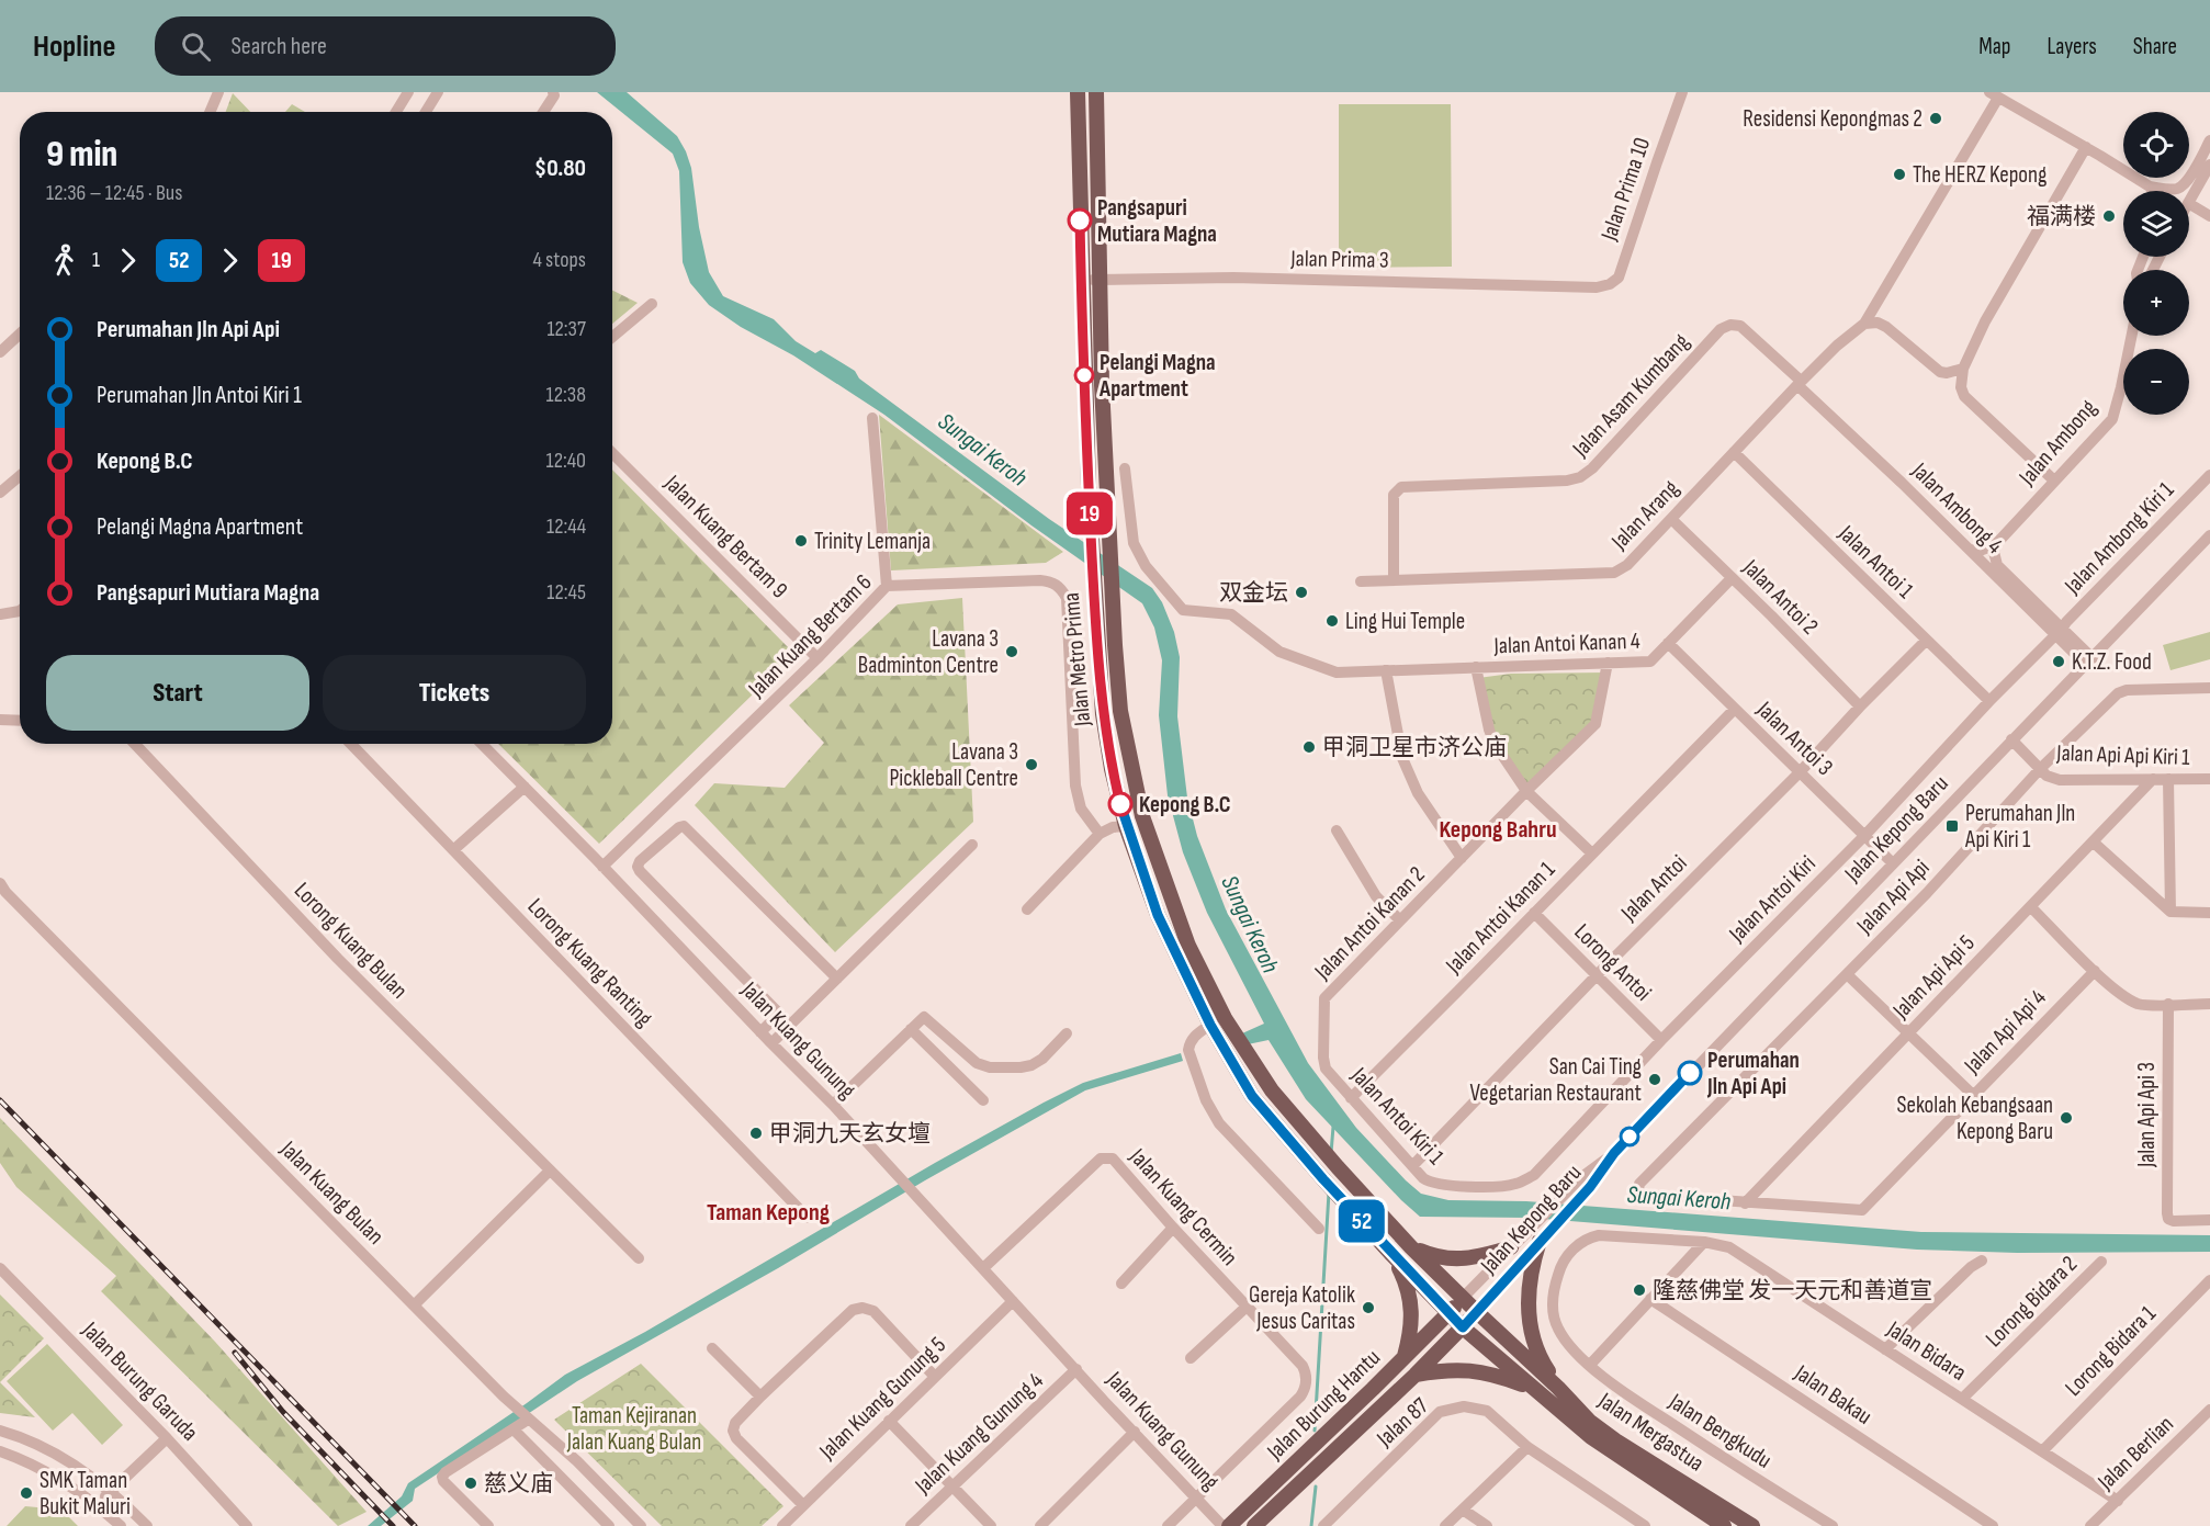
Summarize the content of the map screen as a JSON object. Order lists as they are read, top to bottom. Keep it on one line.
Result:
{"streets":{"main road":["Jalan Metro Prima","Jalan Burung Hantu","Jalan Mergastua"],"street":["Jalan Prima 10","Jalan Prima 3","Jalan Asam Kumbang","Jalan Ambong","Jalan Ambong 4","Jalan Arang","Jalan Kuang Bertam 9","Jalan Ambong Kiri 1","Jalan Antoi 1","Jalan Antoi 2","Jalan Kuang Bertam 6","Jalan Antoi Kanan 4","Jalan Antoi 3","Jalan Api Api Kiri 1","Jalan Kepong Baru","Jalan Antoi","Jalan Api Api","Jalan Antoi Kiri","Jalan Antoi Kanan 1","Jalan Antoi Kanan 2","Lorong Kuang Bulan","Lorong Kuang Ranting","Lorong Antoi","Jalan Api Api 5","Jalan Api Api 4","Jalan Kuang Gunung","Jalan Api Api 3","Jalan Antoi Kiri 1","Jalan Kuang Bulan","Jalan Kuang Cermin","Lorong Bidara 2","Jalan Bidara","Lorong Bidara 1","Jalan Burung Garuda","Jalan Bakau","Jalan Kuang Gunung 5","Jalan 87","Jalan Bengkudu","Jalan Kuang Gunung 4","Jalan Berlian"]},"crossings":[["Jalan Prima 10","Jalan Prima 3"],["Jalan Prima 3","Jalan Metro Prima"],["Jalan Asam Kumbang","Jalan Ambong 4"],["Jalan Asam Kumbang","Jalan Arang"],["Jalan Ambong","Jalan Ambong 4"],["Jalan Ambong 4","Jalan Arang"],["Jalan Ambong 4","Jalan Ambong Kiri 1"],["Jalan Ambong 4","Jalan Kepong Baru"],["Jalan Ambong 4","Jalan Antoi Kiri"],["Jalan Arang","Jalan Antoi 1"],["Jalan Arang","Jalan Antoi 2"],["Jalan Kuang Bertam 9","Jalan Kuang Bertam 6"],["Jalan Ambong Kiri 1","Jalan Antoi Kiri"],["Jalan Antoi 1","Jalan Antoi"],["Jalan Antoi 1","Jalan Antoi Kiri"],["Jalan Antoi 2","Jalan Antoi Kanan 4"],["Jalan Antoi 2","Jalan Antoi"],["Jalan Kuang Bertam 6","Jalan Kuang Gunung"],["Jalan Antoi Kanan 4","Jalan Antoi 3"],["Jalan Antoi Kanan 4","Jalan Antoi Kanan 2"],["Jalan Metro Prima","Jalan Kepong Baru"],["Jalan Metro Prima","Jalan Burung Hantu"],["Jalan Metro Prima","Jalan Mergastua"],["Jalan Antoi 3","Jalan Kepong Baru"],["Jalan Antoi 3","Jalan Antoi"],["Jalan Antoi 3","Jalan Antoi Kiri"],["Jalan Antoi 3","Jalan Antoi Kanan 1"],["Jalan Api Api Kiri 1","Jalan Kepong Baru"],["Jalan Api Api Kiri 1","Jalan Api Api"],["Jalan Api Api Kiri 1","Jalan Api Api 5"],["Jalan Kepong Baru","Jalan Burung Hantu"],["Jalan Kepong Baru","Jalan Mergastua"],["Jalan Antoi","Lorong Antoi"],["Jalan Antoi","Jalan Antoi Kiri 1"],["Jalan Api Api","Jalan Api Api 5"],["Jalan Api Api","Jalan Api Api 4"],["Jalan Antoi Kiri","Lorong Antoi"],["Jalan Antoi Kiri","Jalan Antoi Kiri 1"],["Jalan Antoi Kanan 1","Lorong Antoi"],["Jalan Antoi Kanan 1","Jalan Antoi Kiri 1"],["Jalan Antoi Kanan 2","Jalan Antoi Kiri 1"],["Jalan Api Api 5","Jalan Api Api 4"],["Jalan Kuang Gunung","Jalan Kuang Cermin"],["Jalan Kuang Gunung","Jalan Kuang Gunung 5"],["Jalan Kuang Gunung","Jalan Kuang Gunung 4"],["Lorong Bidara 2","Jalan Bidara"],["Jalan Bidara","Lorong Bidara 1"],["Jalan Bidara","Jalan Bengkudu"],["Jalan Bidara","Jalan Berlian"],["Jalan Burung Hantu","Jalan Mergastua"]],"districts":["Kepong Bahru","Taman Kepong"],"water":["Sungai Keroh"],"parks":["Taman Kejiranan Jalan Kuang Bulan"],"places":{"other":["Residensi Kepongmas 2","The HERZ Kepong","福满楼","Pangsapuri Mutiara Magna","Pelangi Magna Apartment","Trinity Lemanja","双金坛","Ling Hui Temple","Lavana 3 Badminton Centre","K.T.Z. Food","甲洞卫星市济公庙","Lavana 3 Pickleball Centre","Kepong B.C","Perumahan Jln Api Api","San Cai Ting Vegetarian Restaurant","Sekolah Kebangsaan Kepong Baru","甲洞九天玄女壇","隆慈佛堂 发一天元和善道宣","Gereja Katolik Jesus Caritas","慈义庙","SMK Taman Bukit Maluri"],"transit":["Perumahan Jln Api Kiri 1"]},"lines":["bus line 19","bus line 52"],"page":{"header":"Hopline","search":"Search here","nav":["Map","Layers","Share"],"on_map":["52","19"],"map_buttons":["+","−"],"heading":["9 min","12:36 – 12:45 · Bus","$0.80"],"legs":["1","52","19","4 stops"],"list":[{"name":"Perumahan Jln Api Api","value":"12:37"},{"name":"Perumahan Jln Antoi Kiri 1","value":"12:38"},{"name":"Kepong B.C","value":"12:40"},{"name":"Pelangi Magna Apartment","value":"12:44"},{"name":"Pangsapuri Mutiara Magna","value":"12:45"}],"buttons":["Start","Tickets"]}}
